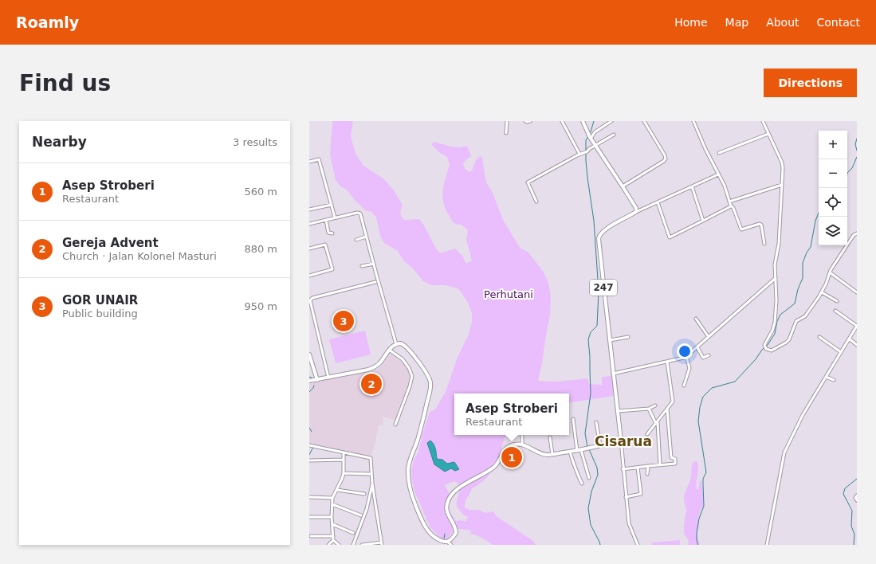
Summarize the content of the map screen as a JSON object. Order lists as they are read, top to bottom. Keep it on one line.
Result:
{"streets":{"main road":["247"]},"districts":["Cisarua"],"parks":["Perhutani"],"page":{"header":"Roamly","nav":["Home","Map","About","Contact"],"buttons":"Directions","title":"Find us","heading":["Nearby","3 results"],"map_buttons":["+","−"],"list":[{"mark":"1","name":"Asep Stroberi","note":"Restaurant","value":"560 m"},{"mark":"2","name":"Gereja Advent","note":"Church · Jalan Kolonel Masturi","value":"880 m"},{"mark":"3","name":"GOR UNAIR","note":"Public building","value":"950 m"}],"pins":["3","2","1"],"popup":["Asep Stroberi","Restaurant"]}}
